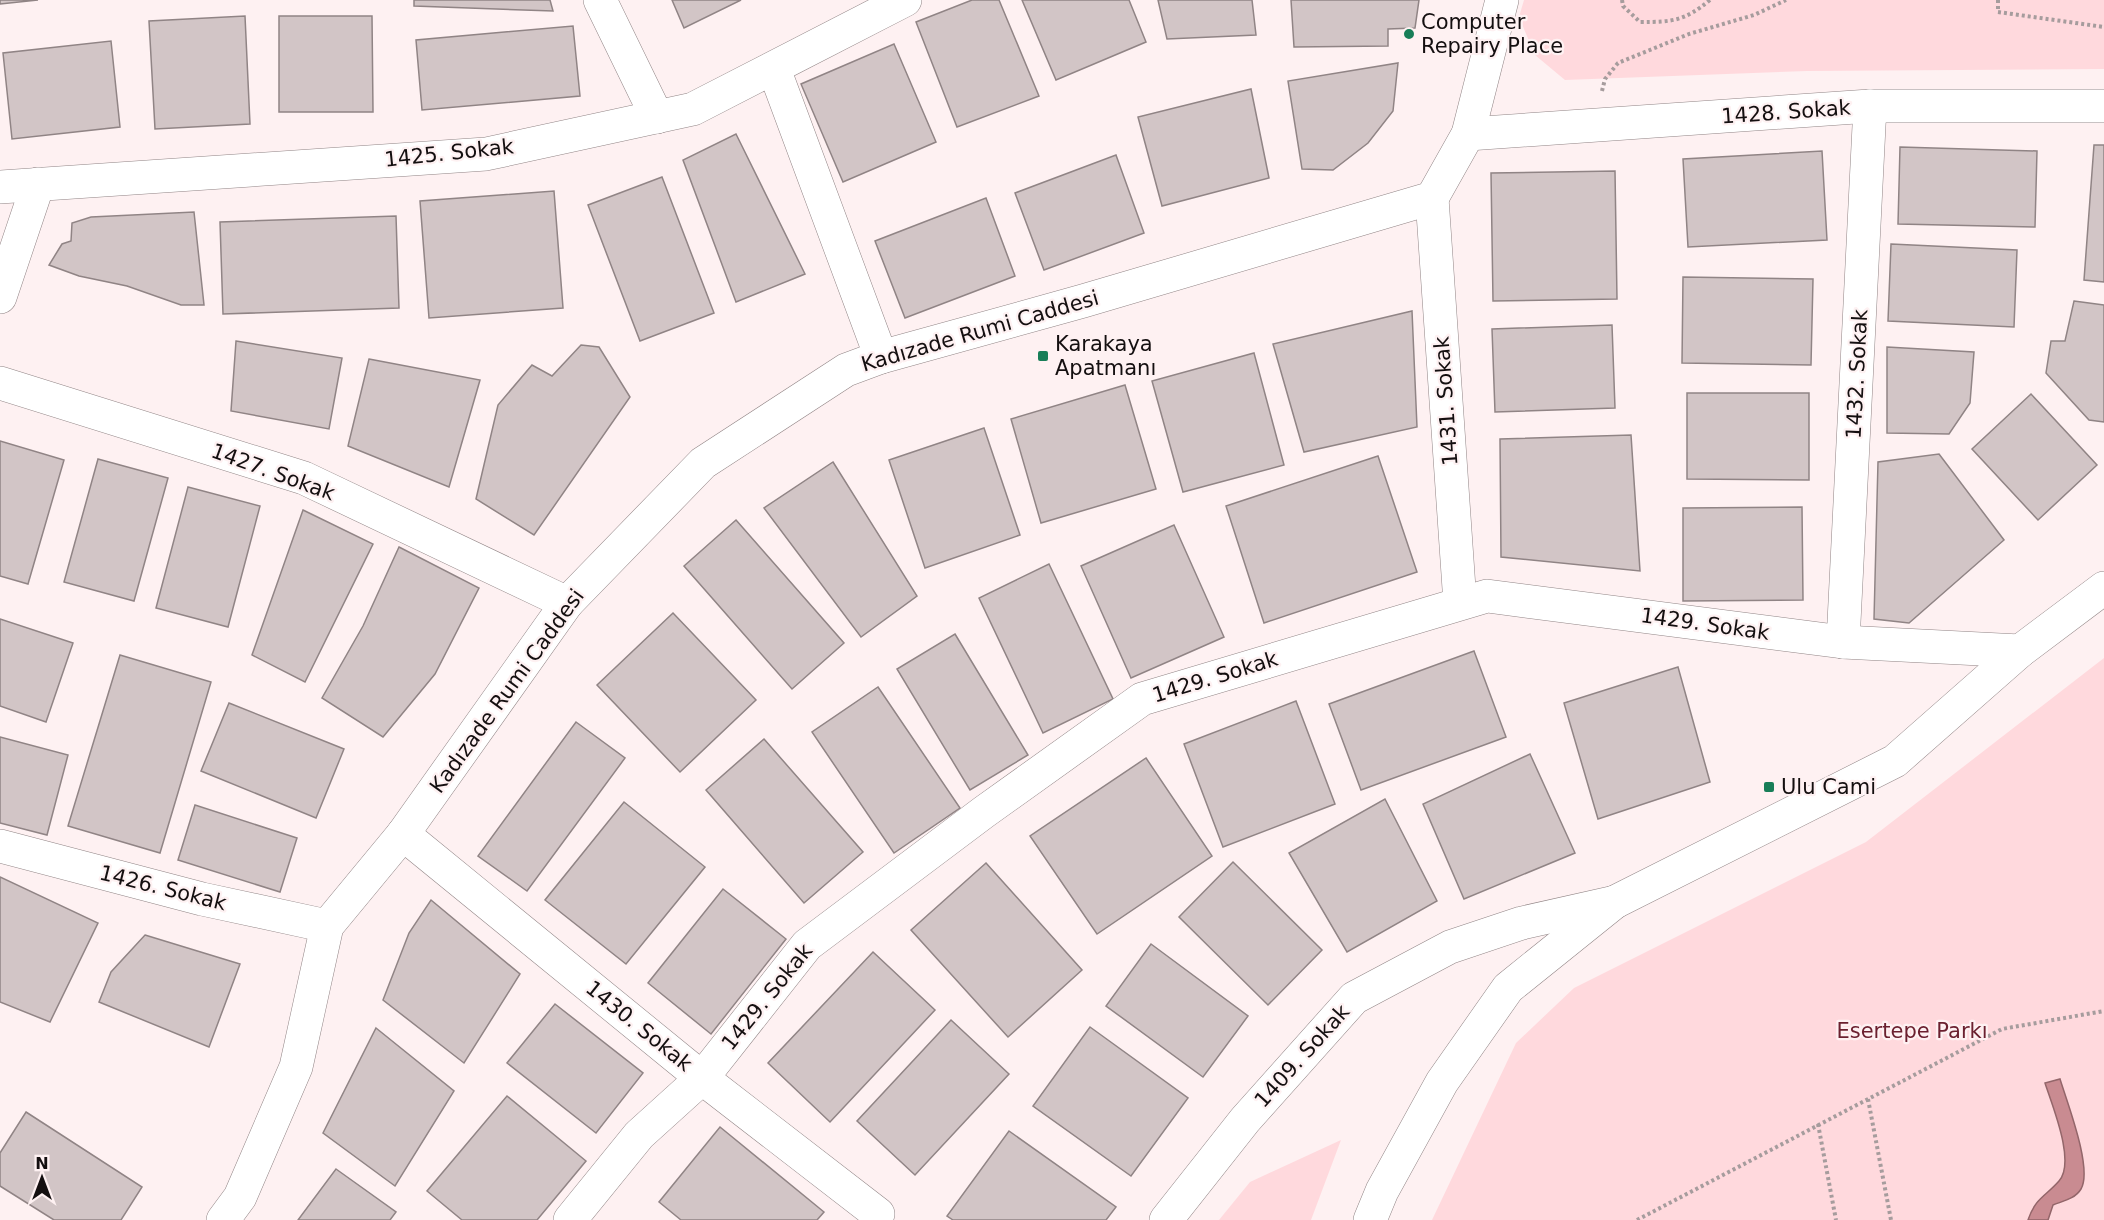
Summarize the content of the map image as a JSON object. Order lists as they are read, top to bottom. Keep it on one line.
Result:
{"streets":{"street":["1428. Sokak","1425. Sokak","Kadızade Rumi Caddesi","1432. Sokak","1431. Sokak","1427. Sokak","1429. Sokak","1426. Sokak","1430. Sokak","1409. Sokak"]},"crossings":[["1428. Sokak","1432. Sokak"],["Kadızade Rumi Caddesi","1431. Sokak"],["Kadızade Rumi Caddesi","1427. Sokak"],["Kadızade Rumi Caddesi","1426. Sokak"],["Kadızade Rumi Caddesi","1430. Sokak"],["1432. Sokak","1429. Sokak"],["1431. Sokak","1429. Sokak"],["1429. Sokak","1430. Sokak"]],"parks":["Esertepe Parkı"],"places":{"other":["Computer Repairy Place"],"transit":["Karakaya Apatmanı","Ulu Cami"]},"north":"top"}
